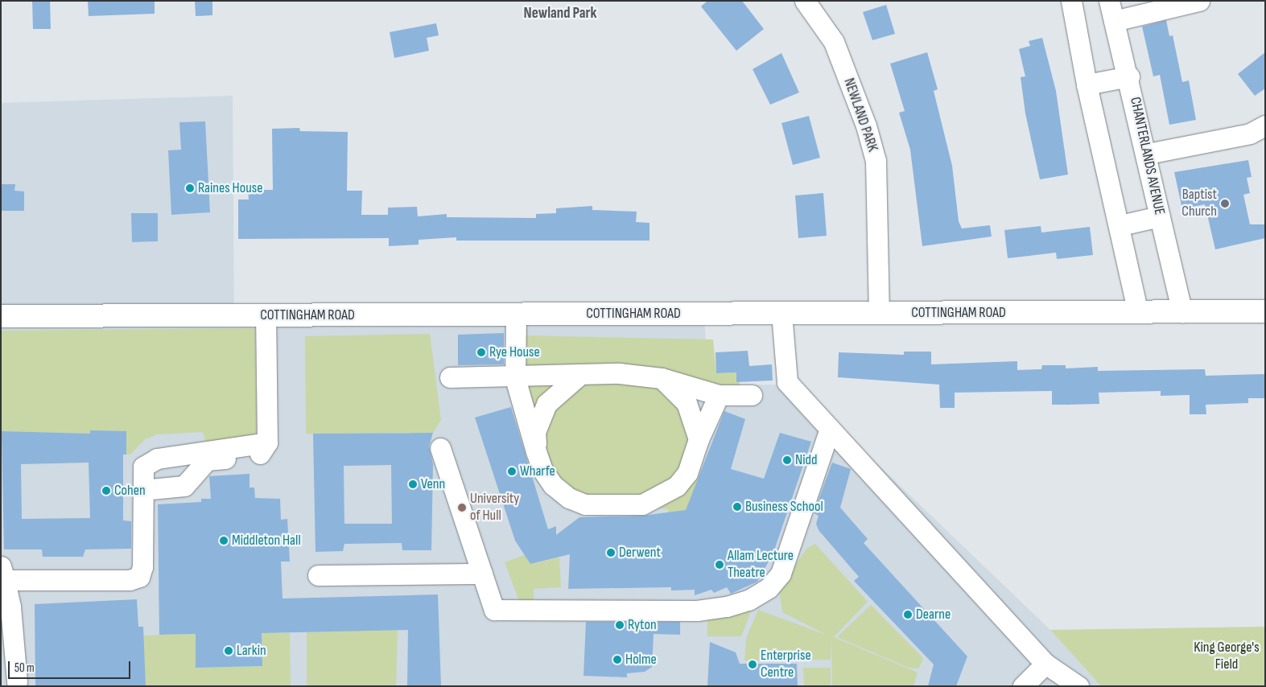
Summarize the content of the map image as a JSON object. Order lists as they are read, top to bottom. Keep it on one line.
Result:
{"streets":{"main road":["COTTINGHAM ROAD"],"street":["NEWLAND PARK","CHANTERLANDS AVENUE"]},"crossings":[["NEWLAND PARK","COTTINGHAM ROAD"],["CHANTERLANDS AVENUE","COTTINGHAM ROAD"]],"districts":["Newland Park"],"parks":["King George's Field"],"places":["Raines House","Baptist Church","Rye House","Nidd","Wharfe","Venn","Cohen","Business School","University of Hull","Middleton Hall","Derwent","Allam Lecture Theatre","Dearne","Ryton","Larkin","Holme","Enterprise Centre"],"scale_bar":"50 m"}
